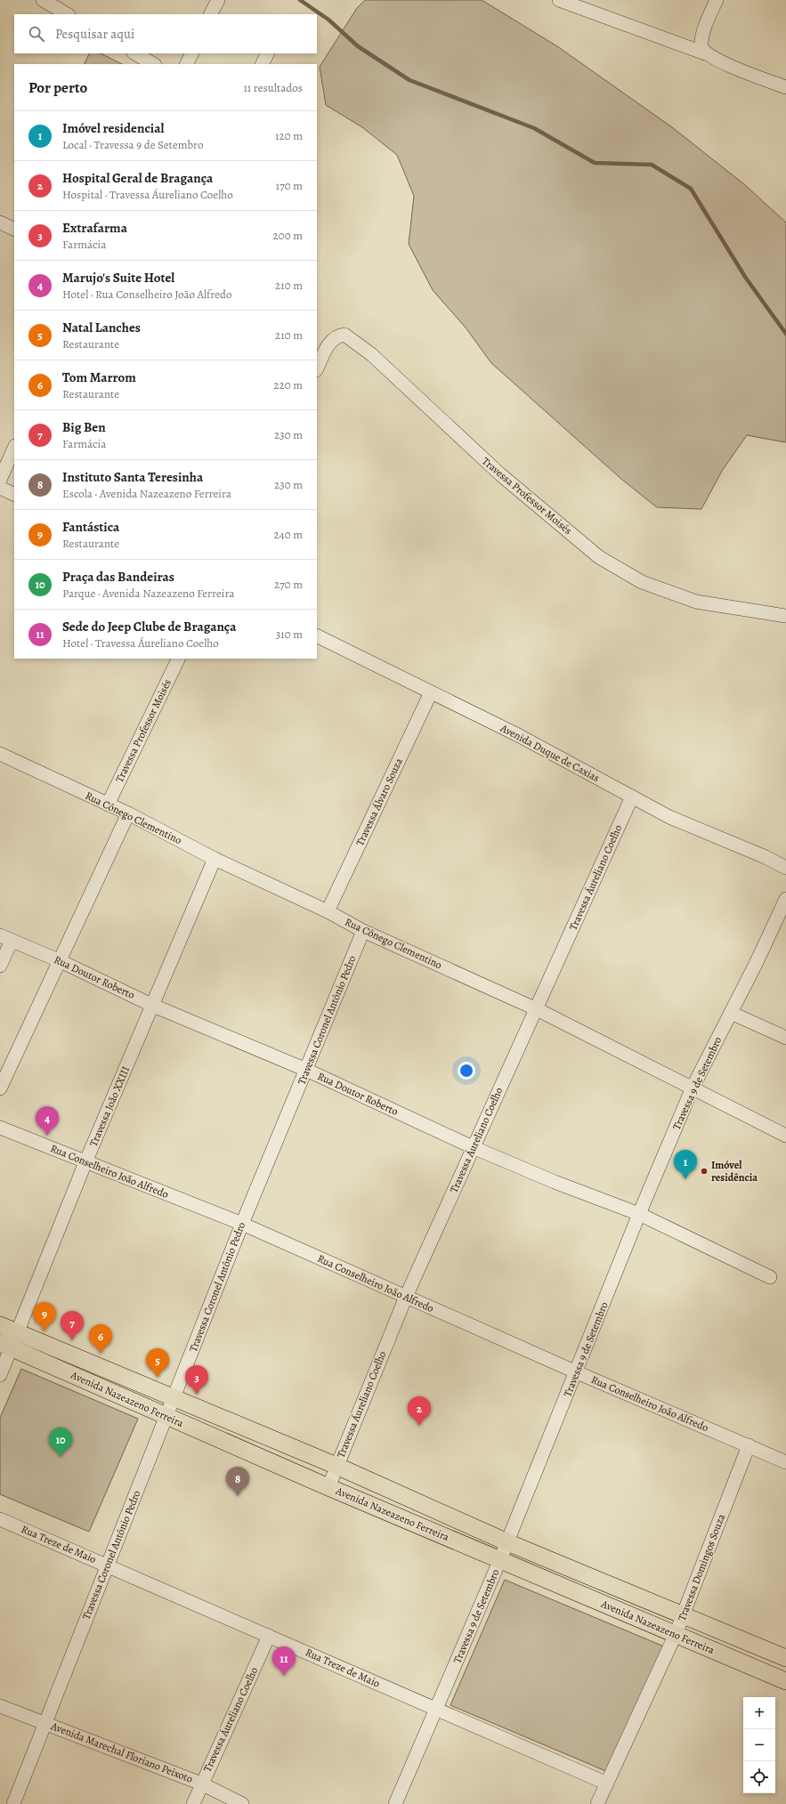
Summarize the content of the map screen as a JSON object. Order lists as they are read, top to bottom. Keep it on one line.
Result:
{"streets":{"main road":["Avenida Nazeazeno Ferreira"],"street":["Travessa Professor Moisés","Avenida Duque de Caxias","Travessa Álvaro Souza","Rua Cônego Clementino","Travessa Áureliano Coelho","Rua Doutor Roberto","Travessa Coronel Antônio Pedro","Travessa 9 de Setembro","Travessa João XXIII","Rua Conselheiro João Alfredo","Rua Treze de Maio","Travessa Domingos Souza","Avenida Marechal Floriano Peixoto"]},"crossings":[["Travessa Professor Moisés","Rua Cônego Clementino"],["Avenida Duque de Caxias","Travessa Álvaro Souza"],["Avenida Duque de Caxias","Travessa Áureliano Coelho"],["Travessa Álvaro Souza","Rua Cônego Clementino"],["Rua Cônego Clementino","Travessa Áureliano Coelho"],["Rua Cônego Clementino","Travessa Coronel Antônio Pedro"],["Rua Cônego Clementino","Travessa 9 de Setembro"],["Rua Cônego Clementino","Travessa João XXIII"],["Travessa Áureliano Coelho","Rua Doutor Roberto"],["Travessa Áureliano Coelho","Rua Conselheiro João Alfredo"],["Travessa Áureliano Coelho","Avenida Nazeazeno Ferreira"],["Travessa Áureliano Coelho","Rua Treze de Maio"],["Travessa Áureliano Coelho","Avenida Marechal Floriano Peixoto"],["Rua Doutor Roberto","Travessa Coronel Antônio Pedro"],["Rua Doutor Roberto","Travessa 9 de Setembro"],["Rua Doutor Roberto","Travessa João XXIII"],["Travessa Coronel Antônio Pedro","Rua Conselheiro João Alfredo"],["Travessa Coronel Antônio Pedro","Avenida Nazeazeno Ferreira"],["Travessa Coronel Antônio Pedro","Rua Treze de Maio"],["Travessa Coronel Antônio Pedro","Avenida Marechal Floriano Peixoto"],["Travessa 9 de Setembro","Rua Conselheiro João Alfredo"],["Travessa 9 de Setembro","Avenida Nazeazeno Ferreira"],["Travessa 9 de Setembro","Rua Treze de Maio"],["Travessa João XXIII","Rua Conselheiro João Alfredo"],["Travessa João XXIII","Avenida Nazeazeno Ferreira"],["Rua Conselheiro João Alfredo","Travessa Domingos Souza"],["Avenida Nazeazeno Ferreira","Travessa Domingos Souza"],["Rua Treze de Maio","Travessa Domingos Souza"]],"places":["Imóvel residência"],"page":{"search":"Pesquisar aqui","heading":["Por perto","11 resultados"],"list":[{"mark":"1","name":"Imóvel residencial","note":"Local · Travessa 9 de Setembro","value":"120 m"},{"mark":"2","name":"Hospital Geral de Bragança","note":"Hospital · Travessa Áureliano Coelho","value":"170 m"},{"mark":"3","name":"Extrafarma","note":"Farmácia","value":"200 m"},{"mark":"4","name":"Marujo's Suite Hotel","note":"Hotel · Rua Conselheiro João Alfredo","value":"210 m"},{"mark":"5","name":"Natal Lanches","note":"Restaurante","value":"210 m"},{"mark":"6","name":"Tom Marrom","note":"Restaurante","value":"220 m"},{"mark":"7","name":"Big Ben","note":"Farmácia","value":"230 m"},{"mark":"8","name":"Instituto Santa Teresinha","note":"Escola · Avenida Nazeazeno Ferreira","value":"230 m"},{"mark":"9","name":"Fantástica","note":"Restaurante","value":"240 m"},{"mark":"10","name":"Praça das Bandeiras","note":"Parque · Avenida Nazeazeno Ferreira","value":"270 m"},{"mark":"11","name":"Sede do Jeep Clube de Bragança","note":"Hotel · Travessa Áureliano Coelho","value":"310 m"}],"pins":["4","1","9","7","6","5","3","2","10","8","11"],"map_buttons":["+","−"]}}
